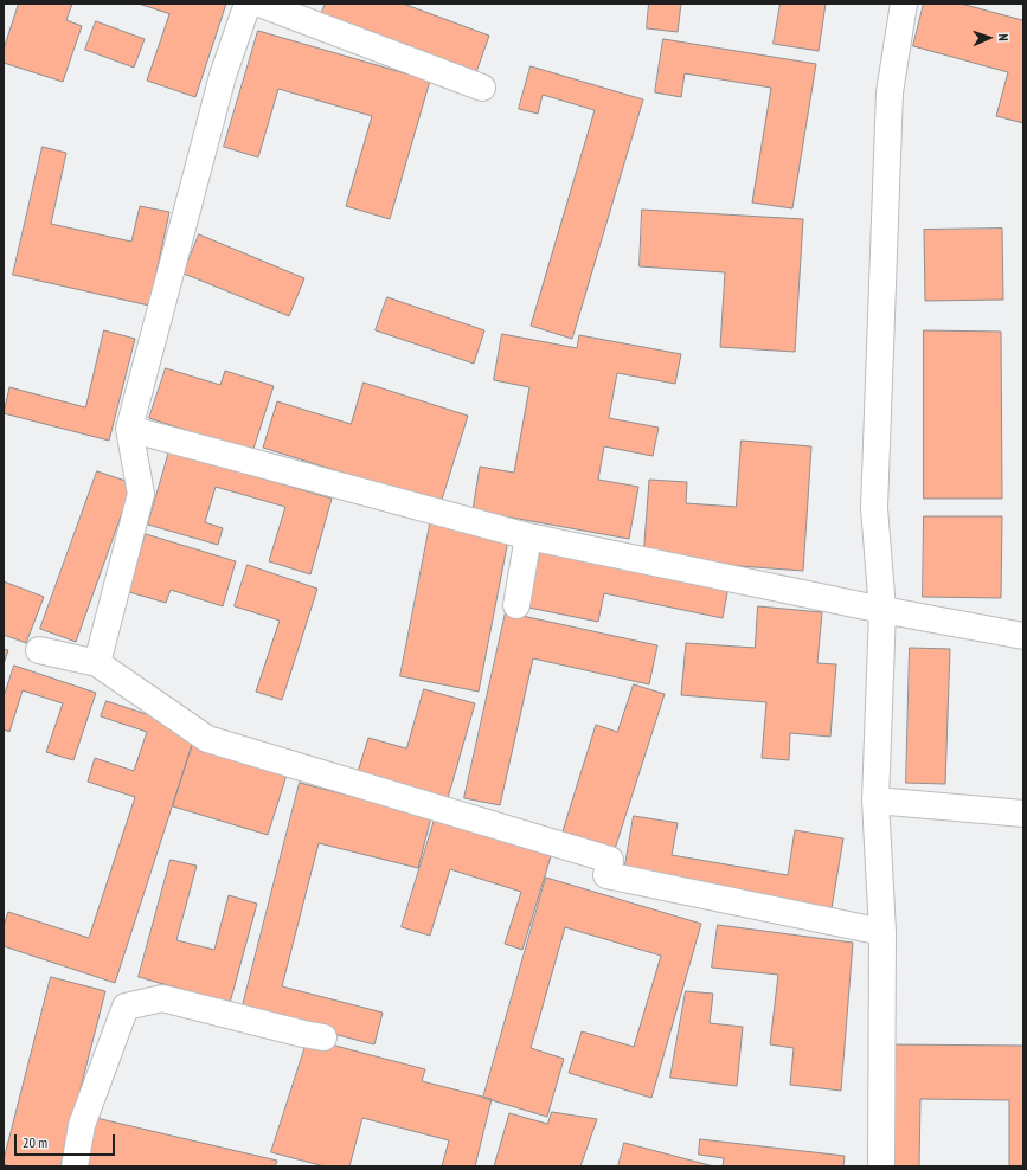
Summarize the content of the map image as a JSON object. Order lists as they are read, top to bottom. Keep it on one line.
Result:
{"scale_bar":"20 m","north":"right"}
